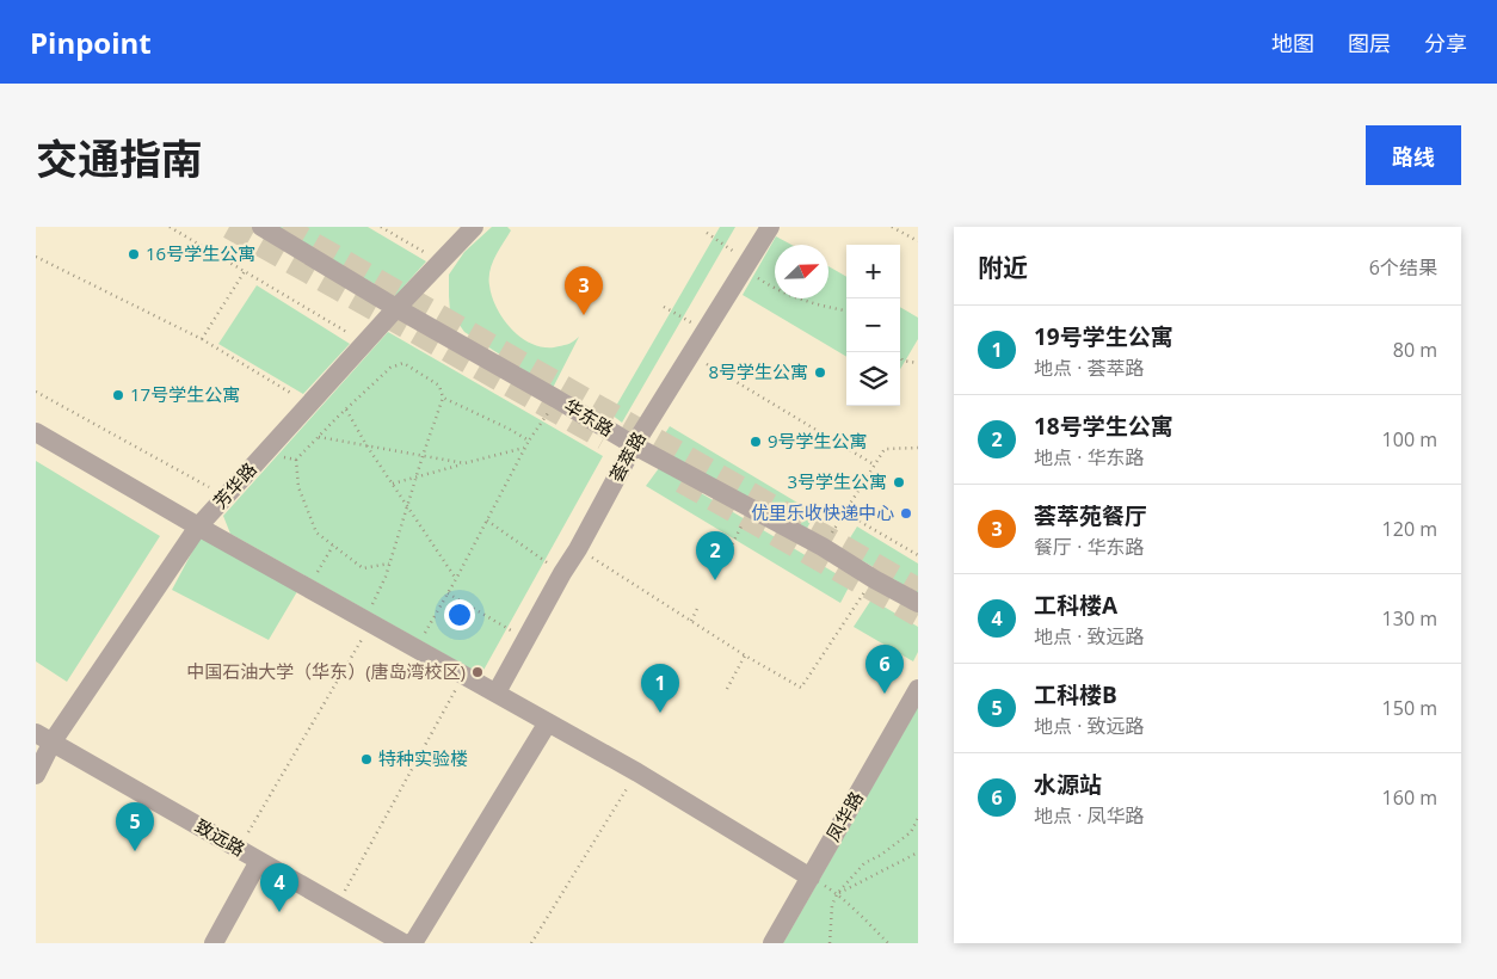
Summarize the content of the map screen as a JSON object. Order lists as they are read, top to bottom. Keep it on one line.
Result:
{"streets":{"street":["华东路","荟萃路","芳华路","凤华路","致远路"]},"crossings":[["华东路","荟萃路"],["华东路","芳华路"],["芳华路","致远路"]],"places":["16号学生公寓","8号学生公寓","17号学生公寓","9号学生公寓","3号学生公寓","优里乐收快递中心","中国石油大学（华东）(唐岛湾校区)","特种实验楼"],"north":"top right","page":{"header":"Pinpoint","nav":["地图","图层","分享"],"title":"交通指南","buttons":"路线","heading":["附近","6个结果"],"map_buttons":["+","−"],"pins":["3","2","6","1","5","4"],"list":[{"mark":"1","name":"19号学生公寓","note":"地点 · 荟萃路","value":"80 m"},{"mark":"2","name":"18号学生公寓","note":"地点 · 华东路","value":"100 m"},{"mark":"3","name":"荟萃苑餐厅","note":"餐厅 · 华东路","value":"120 m"},{"mark":"4","name":"工科楼A","note":"地点 · 致远路","value":"130 m"},{"mark":"5","name":"工科楼B","note":"地点 · 致远路","value":"150 m"},{"mark":"6","name":"水源站","note":"地点 · 凤华路","value":"160 m"}]}}
